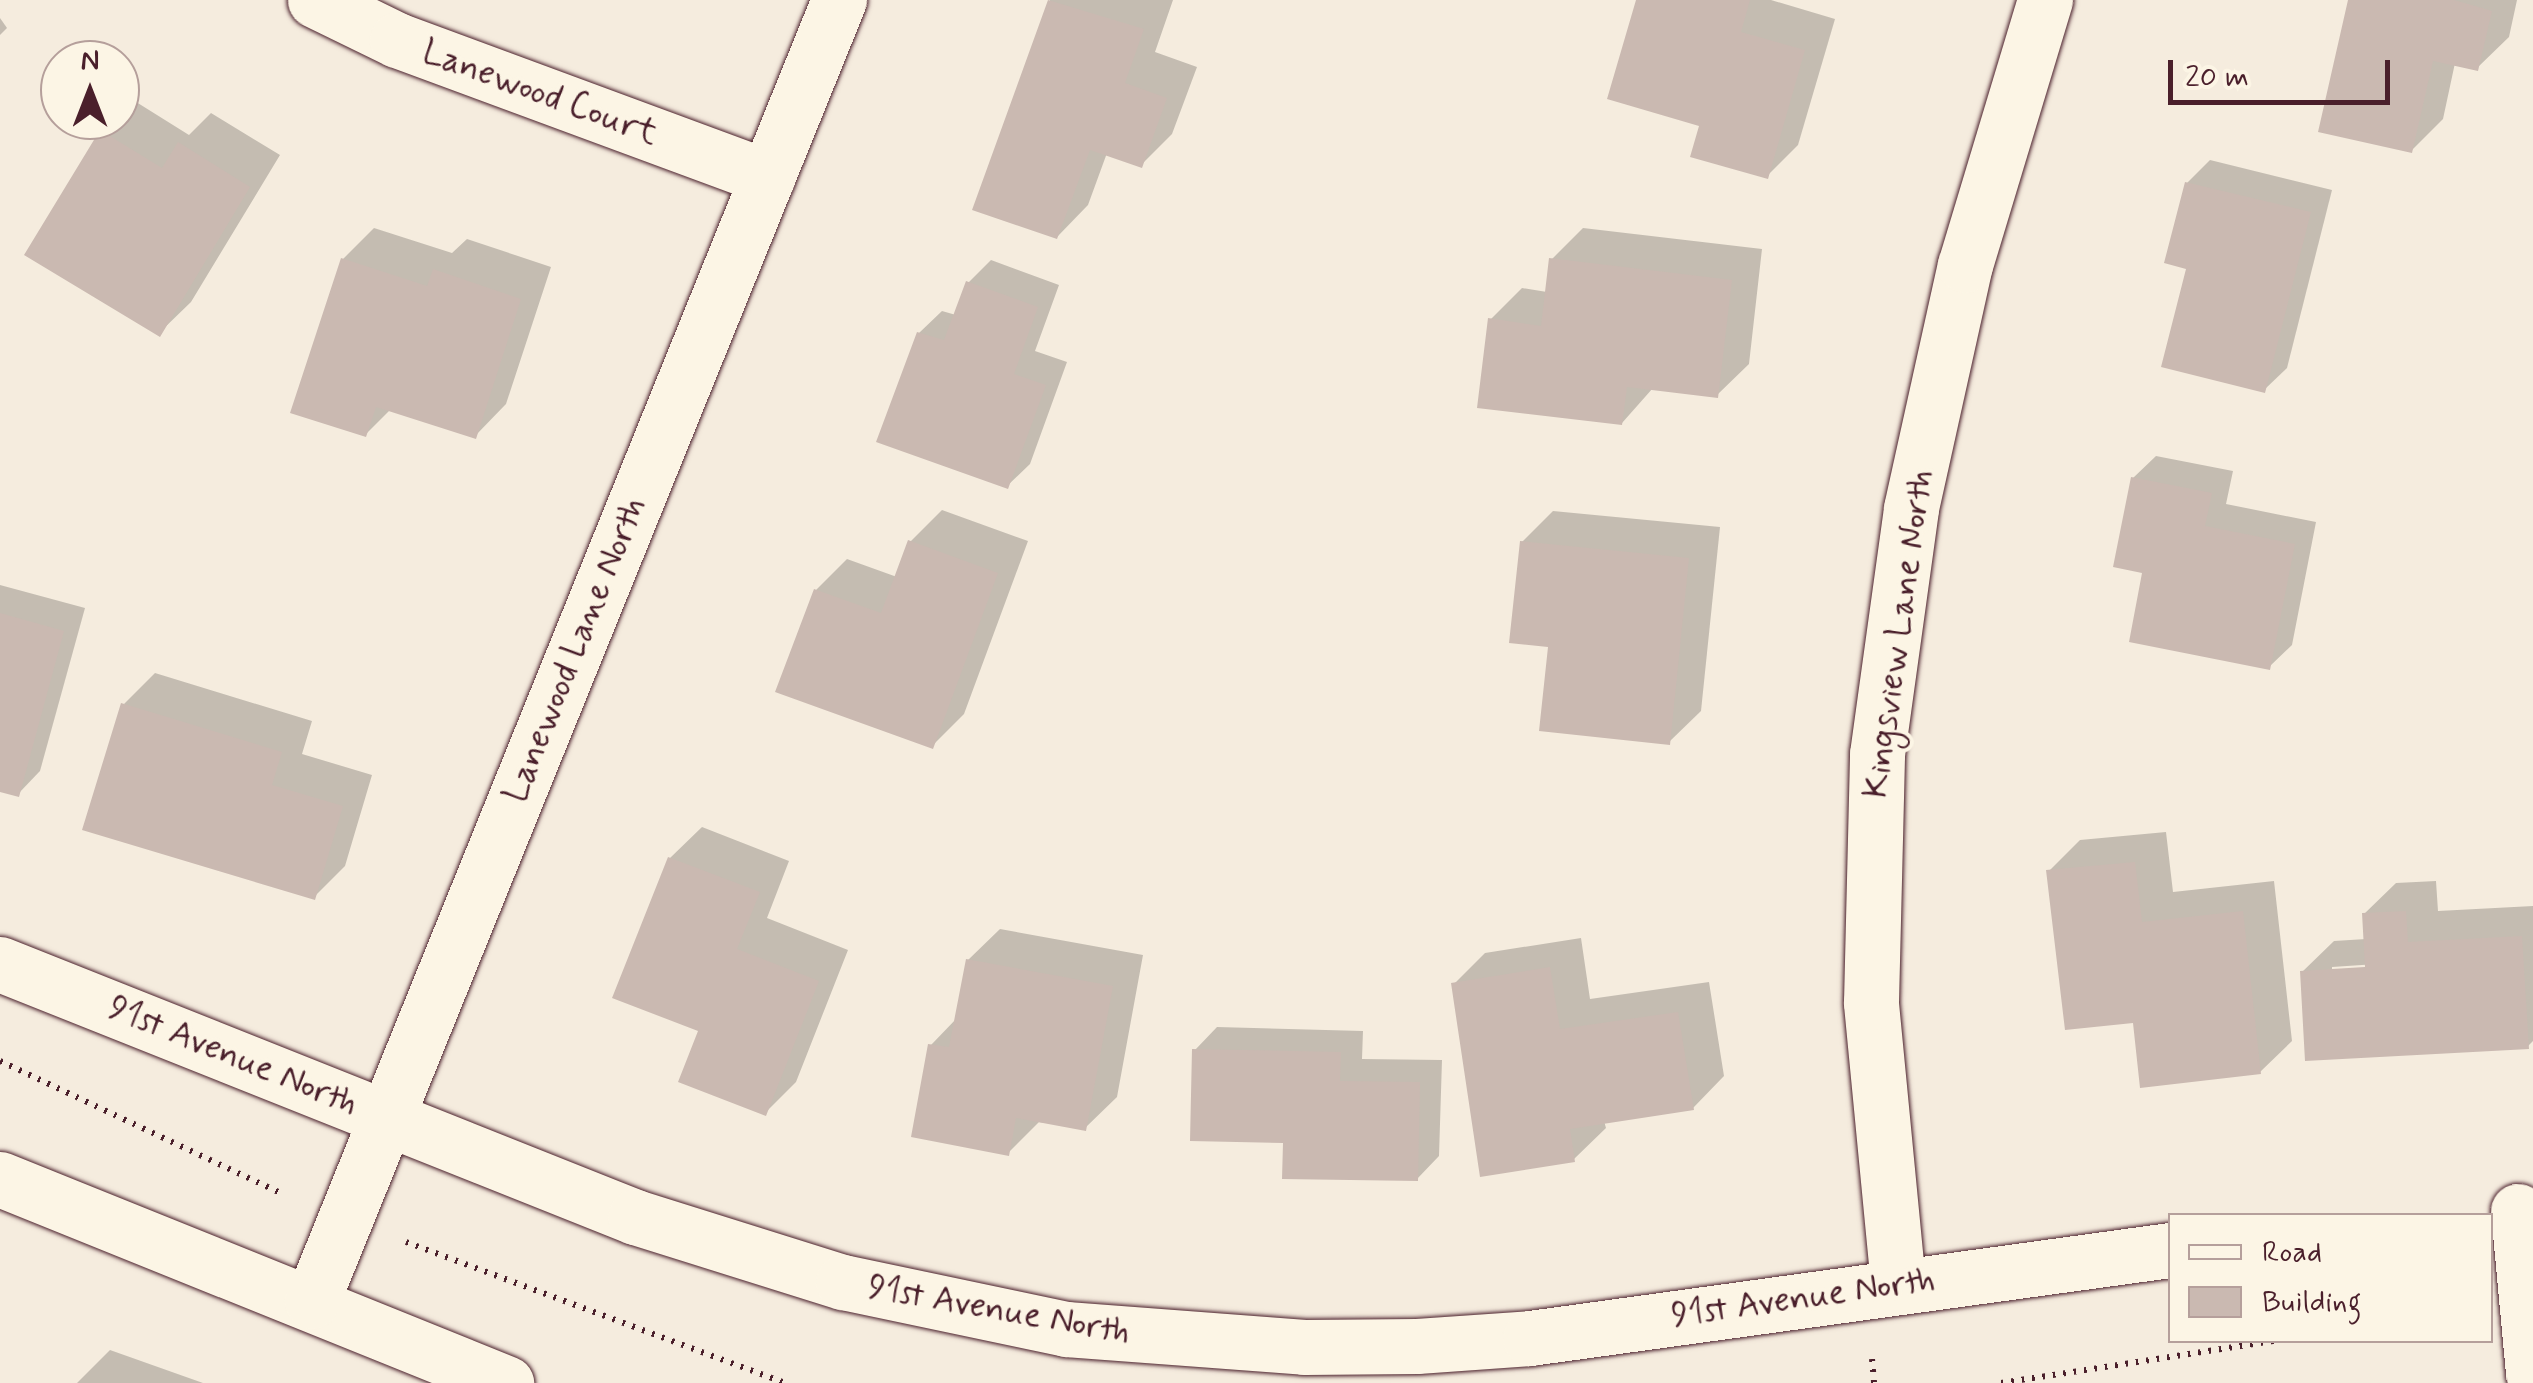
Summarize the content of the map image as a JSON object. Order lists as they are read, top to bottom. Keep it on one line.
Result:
{"streets":{"street":["Lanewood Court","Kingsview Lane North","Lanewood Lane North","91st Avenue North"]},"crossings":[["Lanewood Court","Lanewood Lane North"],["Kingsview Lane North","91st Avenue North"],["Lanewood Lane North","91st Avenue North"]],"legend":["Road","Building"],"scale_bar":"20 m","north":"top"}
